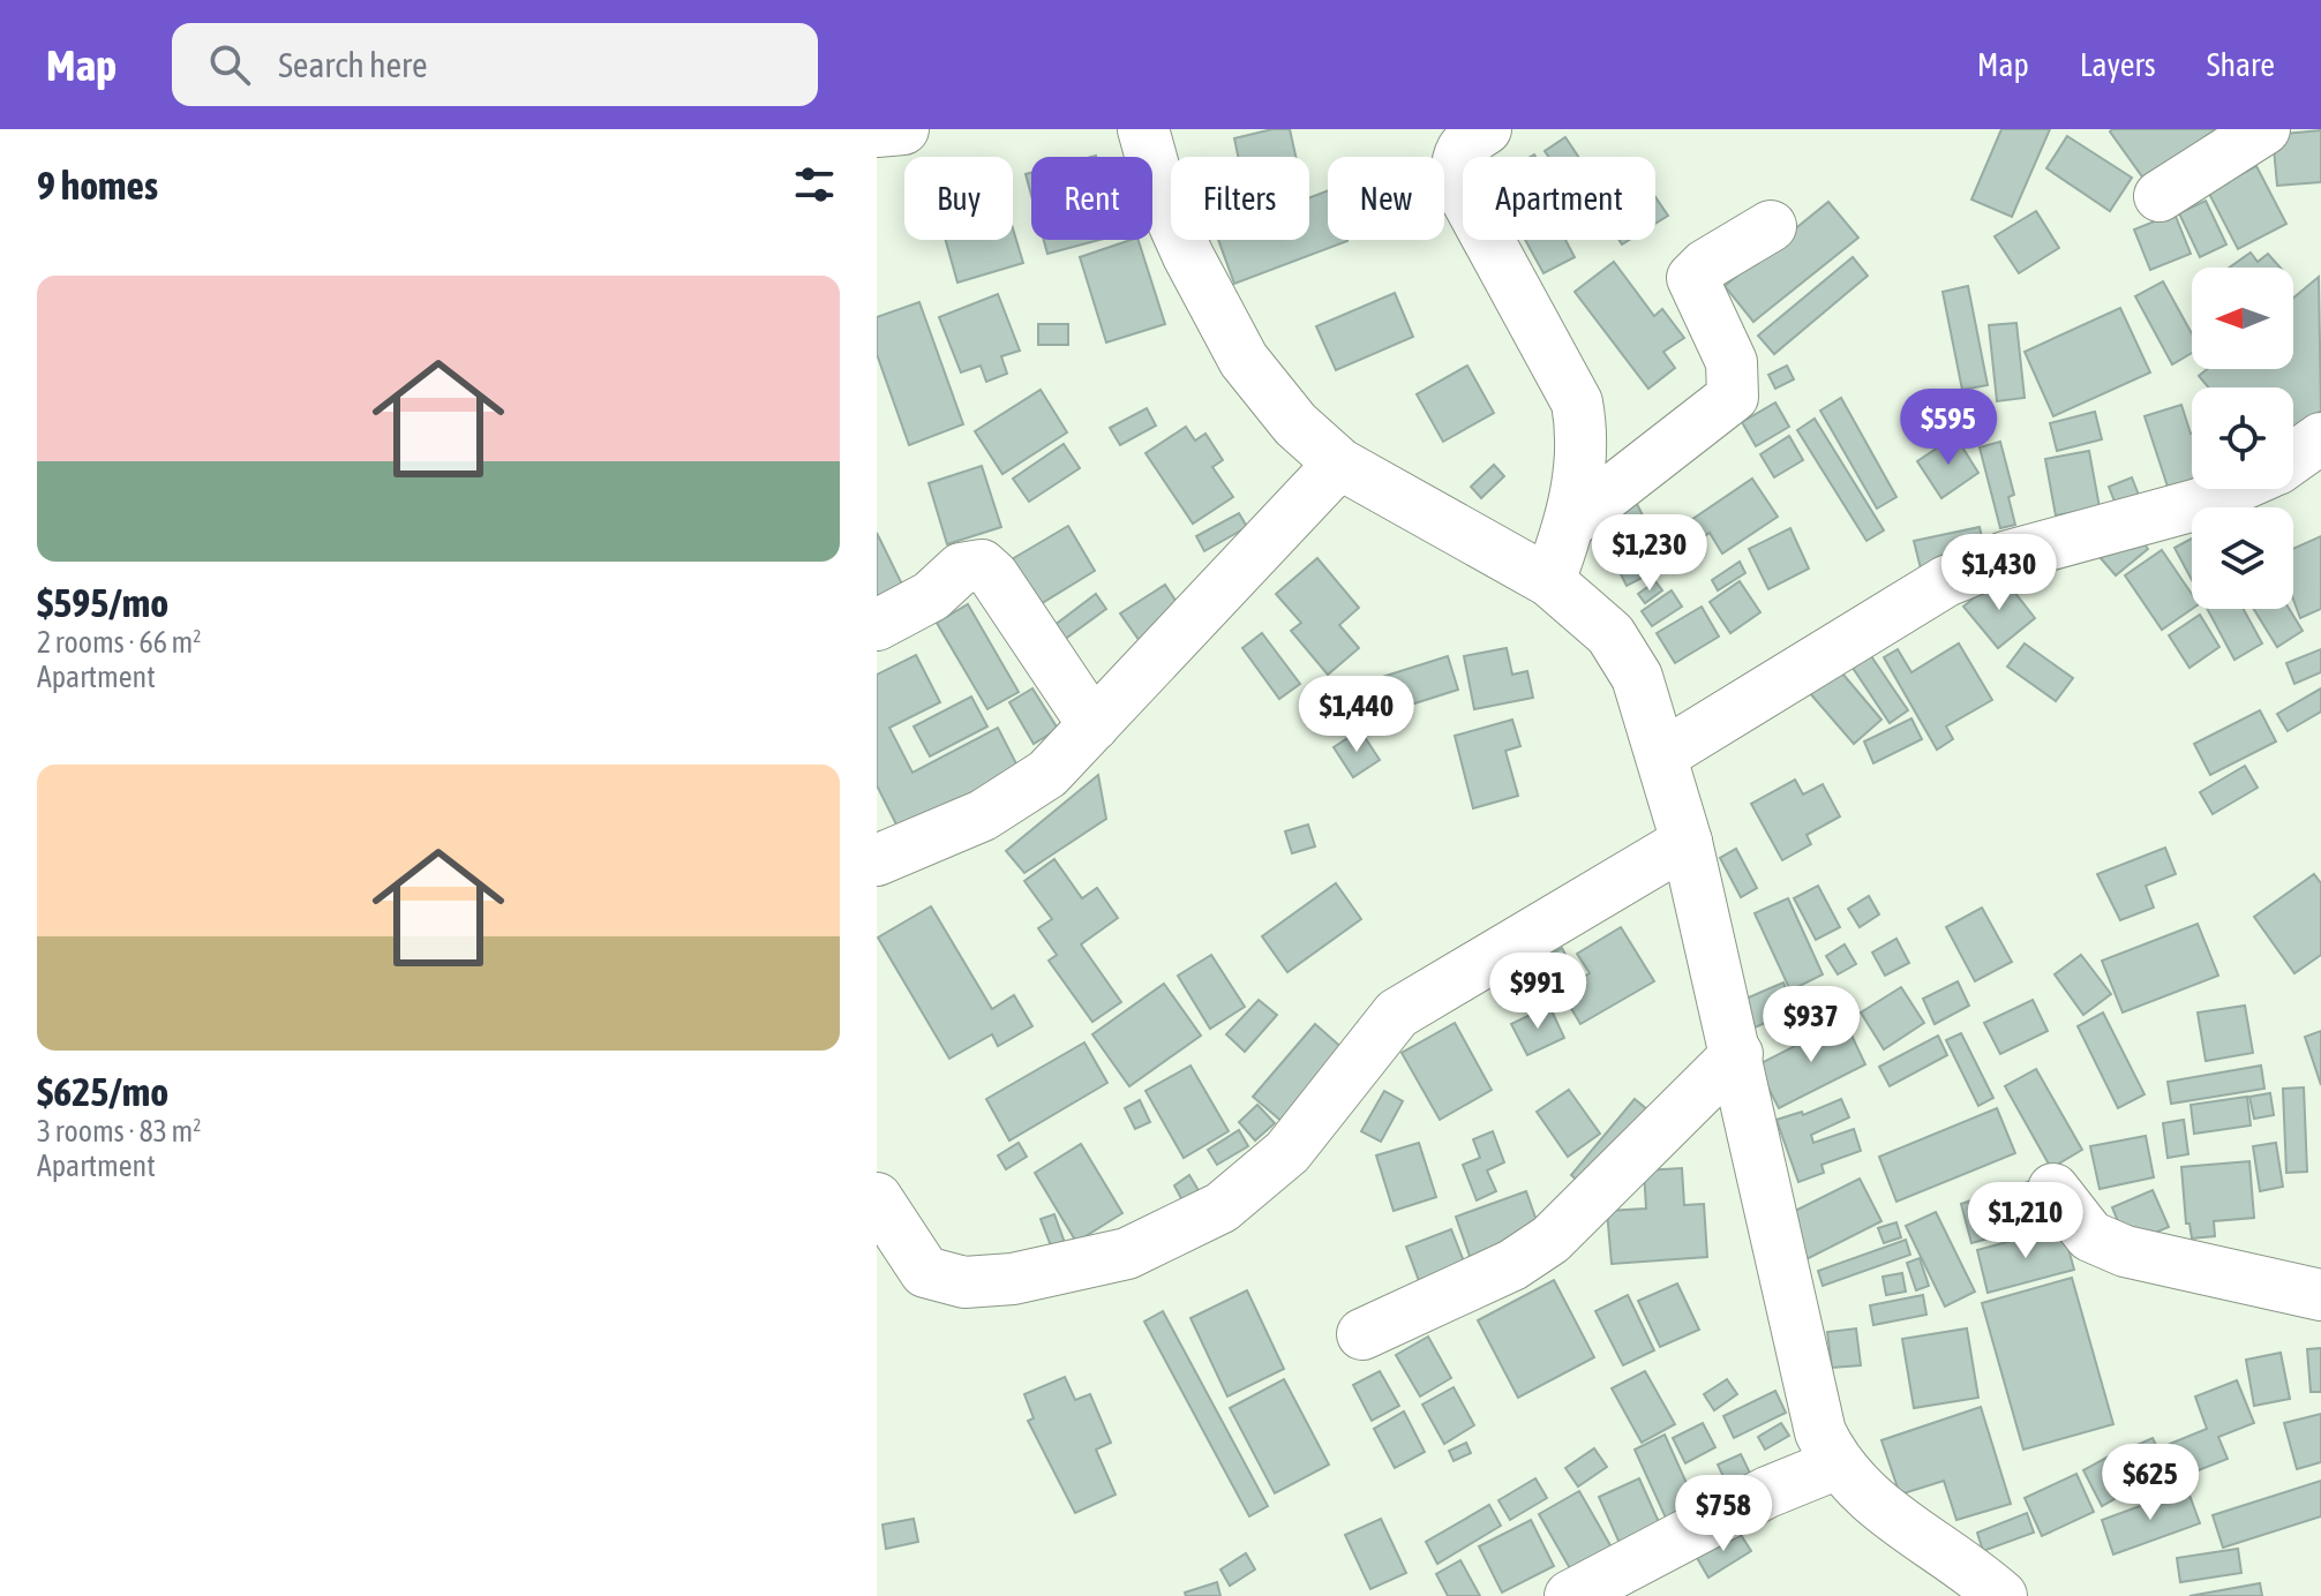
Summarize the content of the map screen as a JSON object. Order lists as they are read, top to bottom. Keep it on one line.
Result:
{"north":"left","page":{"header":"Map","search":"Search here","nav":["Map","Layers","Share"],"heading":"9 homes","chip":["Buy","Rent","Filters","New","Apartment"],"list":[{"name":"$595/mo","note":"2 rooms · 66 m² · Apartment"},{"name":"$625/mo","note":"3 rooms · 83 m² · Apartment"}],"price":["$595","$1,230","$1,430","$1,440","$991","$937","$1,210","$625","$758"]}}
